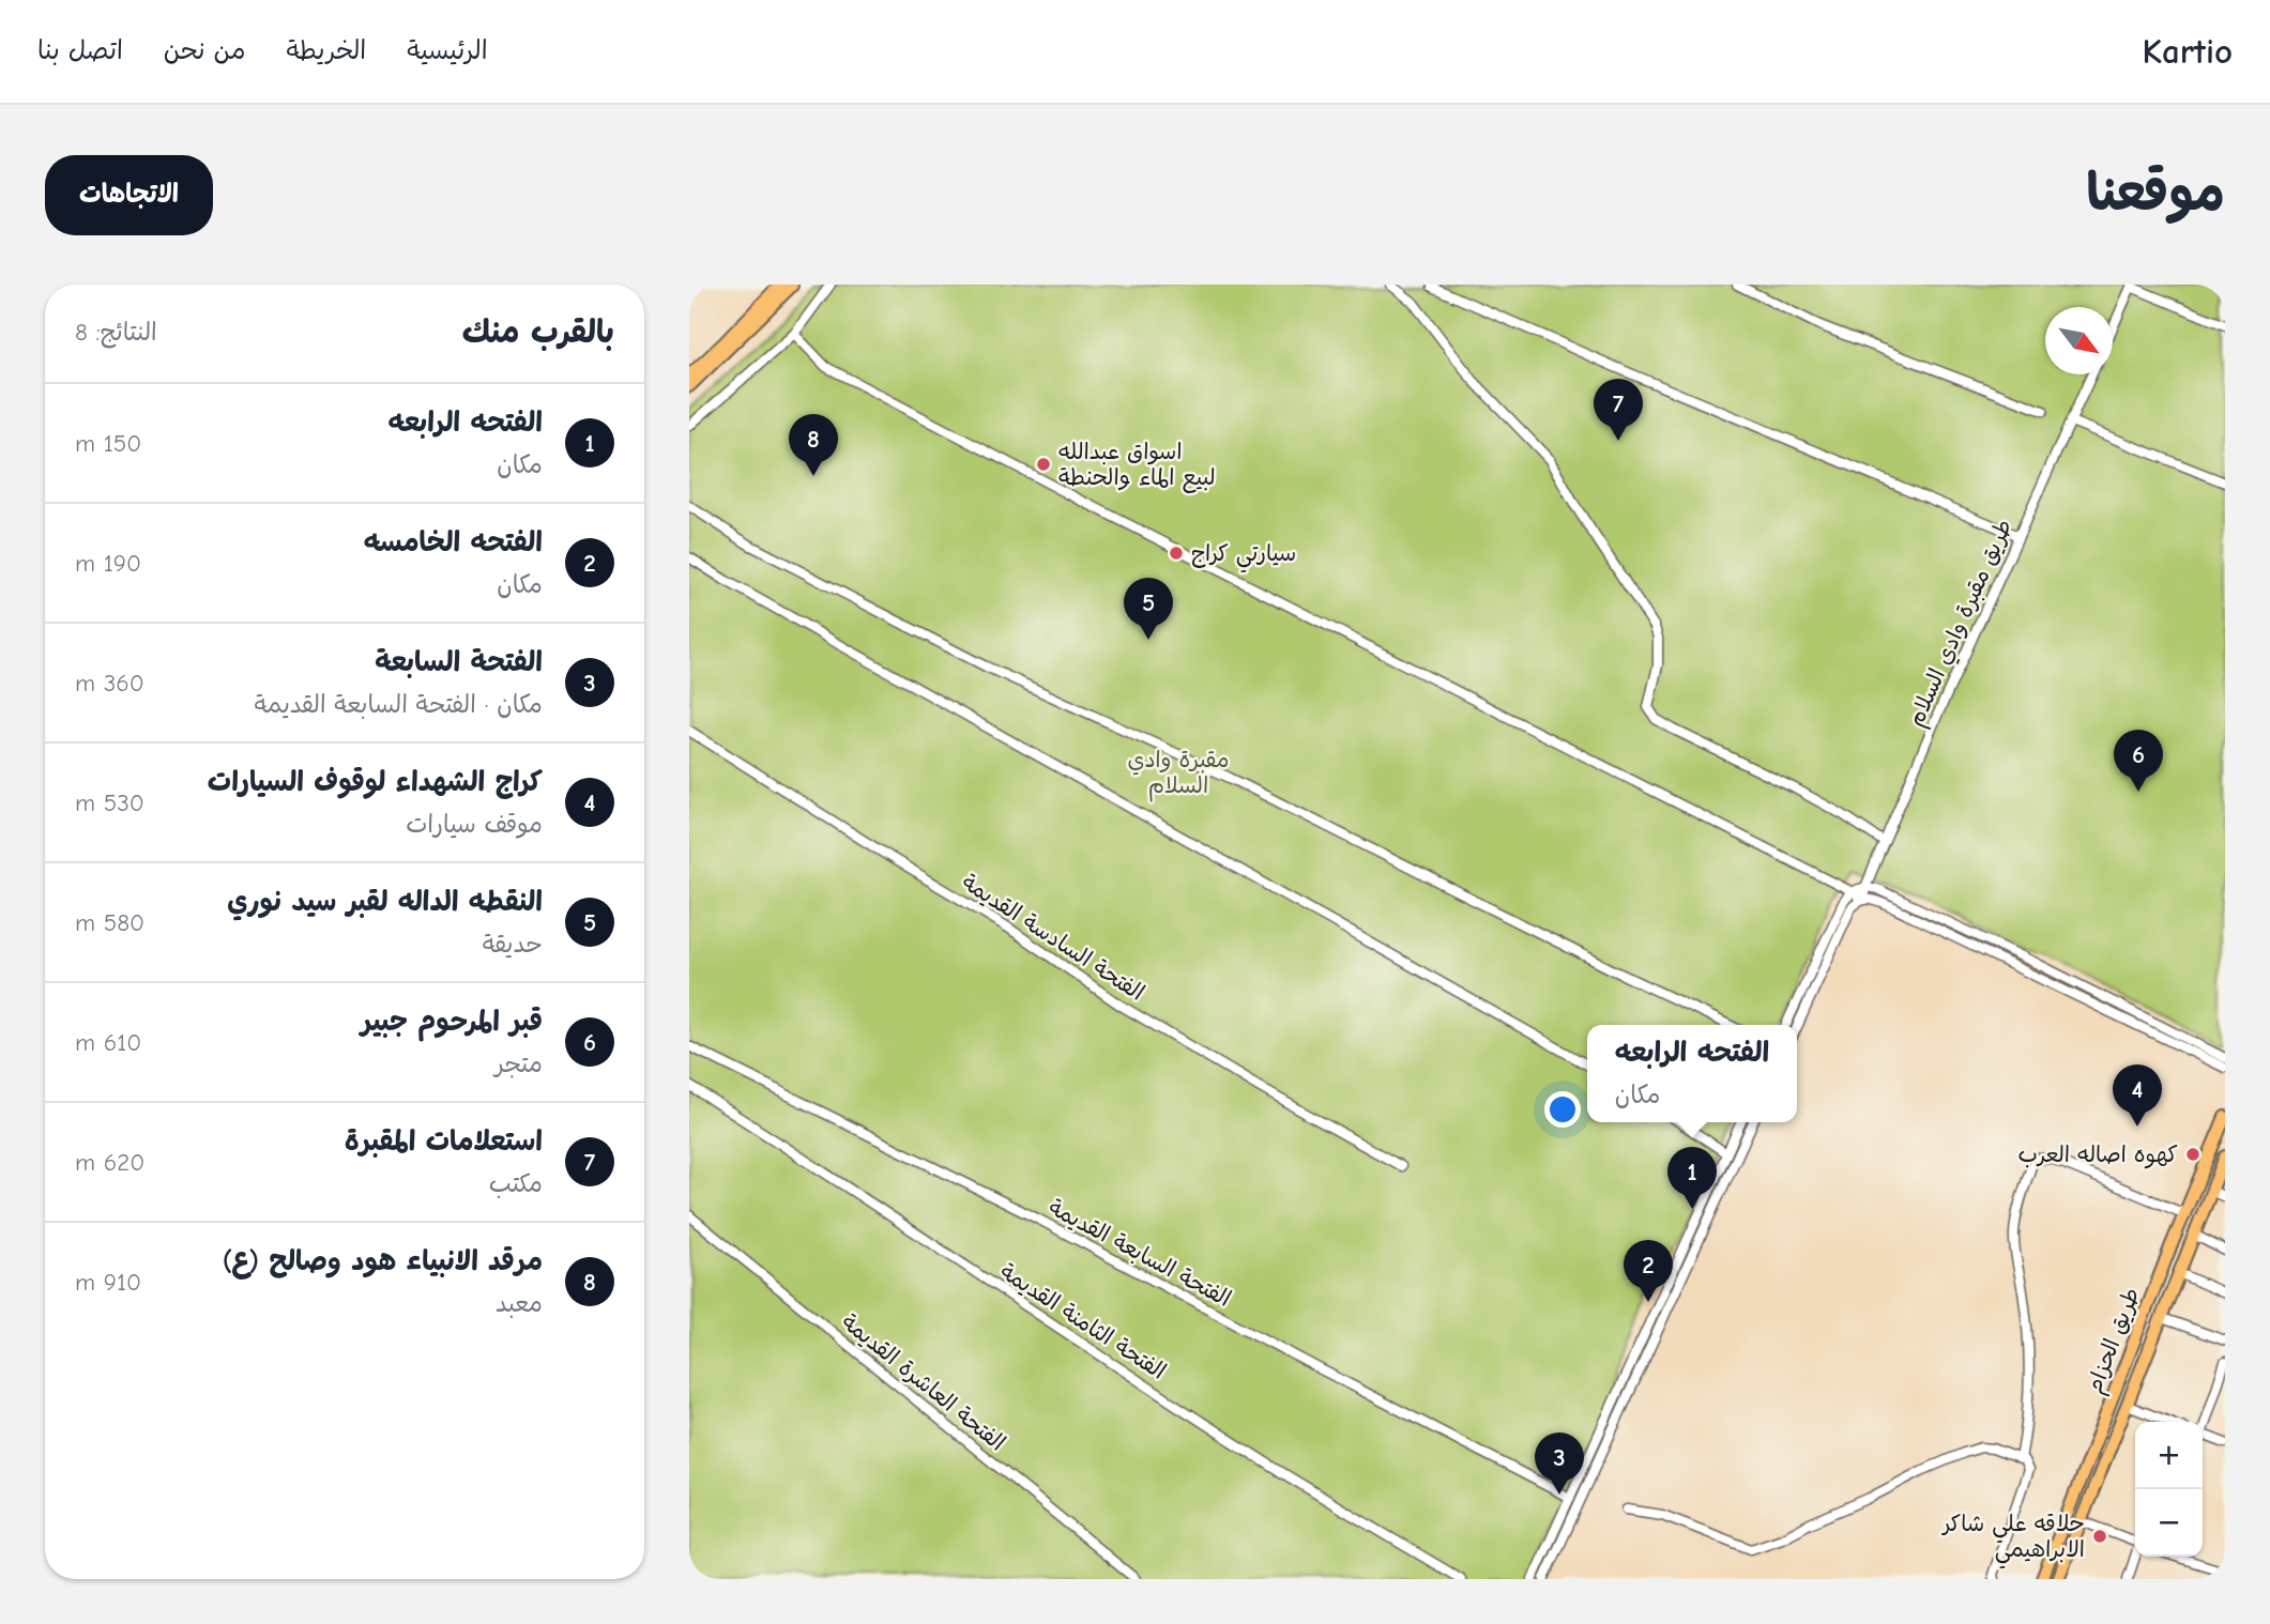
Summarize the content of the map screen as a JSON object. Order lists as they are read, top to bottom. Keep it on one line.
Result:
{"streets":{"main road":["طريق الحزام"],"street":["طريق مقبرة وادي السلام","الفتحة السادسة القديمة","الفتحة السابعة القديمة","الفتحة الثامنة القديمة","الفتحة العاشرة القديمة"]},"parks":["مقبرة وادي السلام"],"places":["اسواق عبدالله لبيع الماء والحنطة","سيارتي كراج","كهوه اصاله العرب","حلاقه علي شاكر الابراهيمي"],"north":"bottom right","page":{"header":"Kartio","nav":["الرئيسية","الخريطة","من نحن","اتصل بنا"],"title":"موقعنا","buttons":"الاتجاهات","heading":["بالقرب منك","النتائج: 8"],"pins":["7","8","5","6","4","1","2","3"],"list":[{"mark":"1","name":"الفتحه الرابعه","note":"مكان","value":"150 m"},{"mark":"2","name":"الفتحه الخامسه","note":"مكان","value":"190 m"},{"mark":"3","name":"الفتحة السابعة","note":"مكان · الفتحة السابعة القديمة","value":"360 m"},{"mark":"4","name":"كراج الشهداء لوقوف السيارات","note":"موقف سيارات","value":"530 m"},{"mark":"5","name":"النقطه الداله لقبر سيد نوري","note":"حديقة","value":"580 m"},{"mark":"6","name":"قبر المرحوم جبير","note":"متجر","value":"610 m"},{"mark":"7","name":"استعلامات المقبرة","note":"مكتب","value":"620 m"},{"mark":"8","name":"مرقد الانبياء هود وصالح (ع)","note":"معبد","value":"910 m"}],"popup":["الفتحه الرابعه","مكان"],"map_buttons":["+","−"]}}
